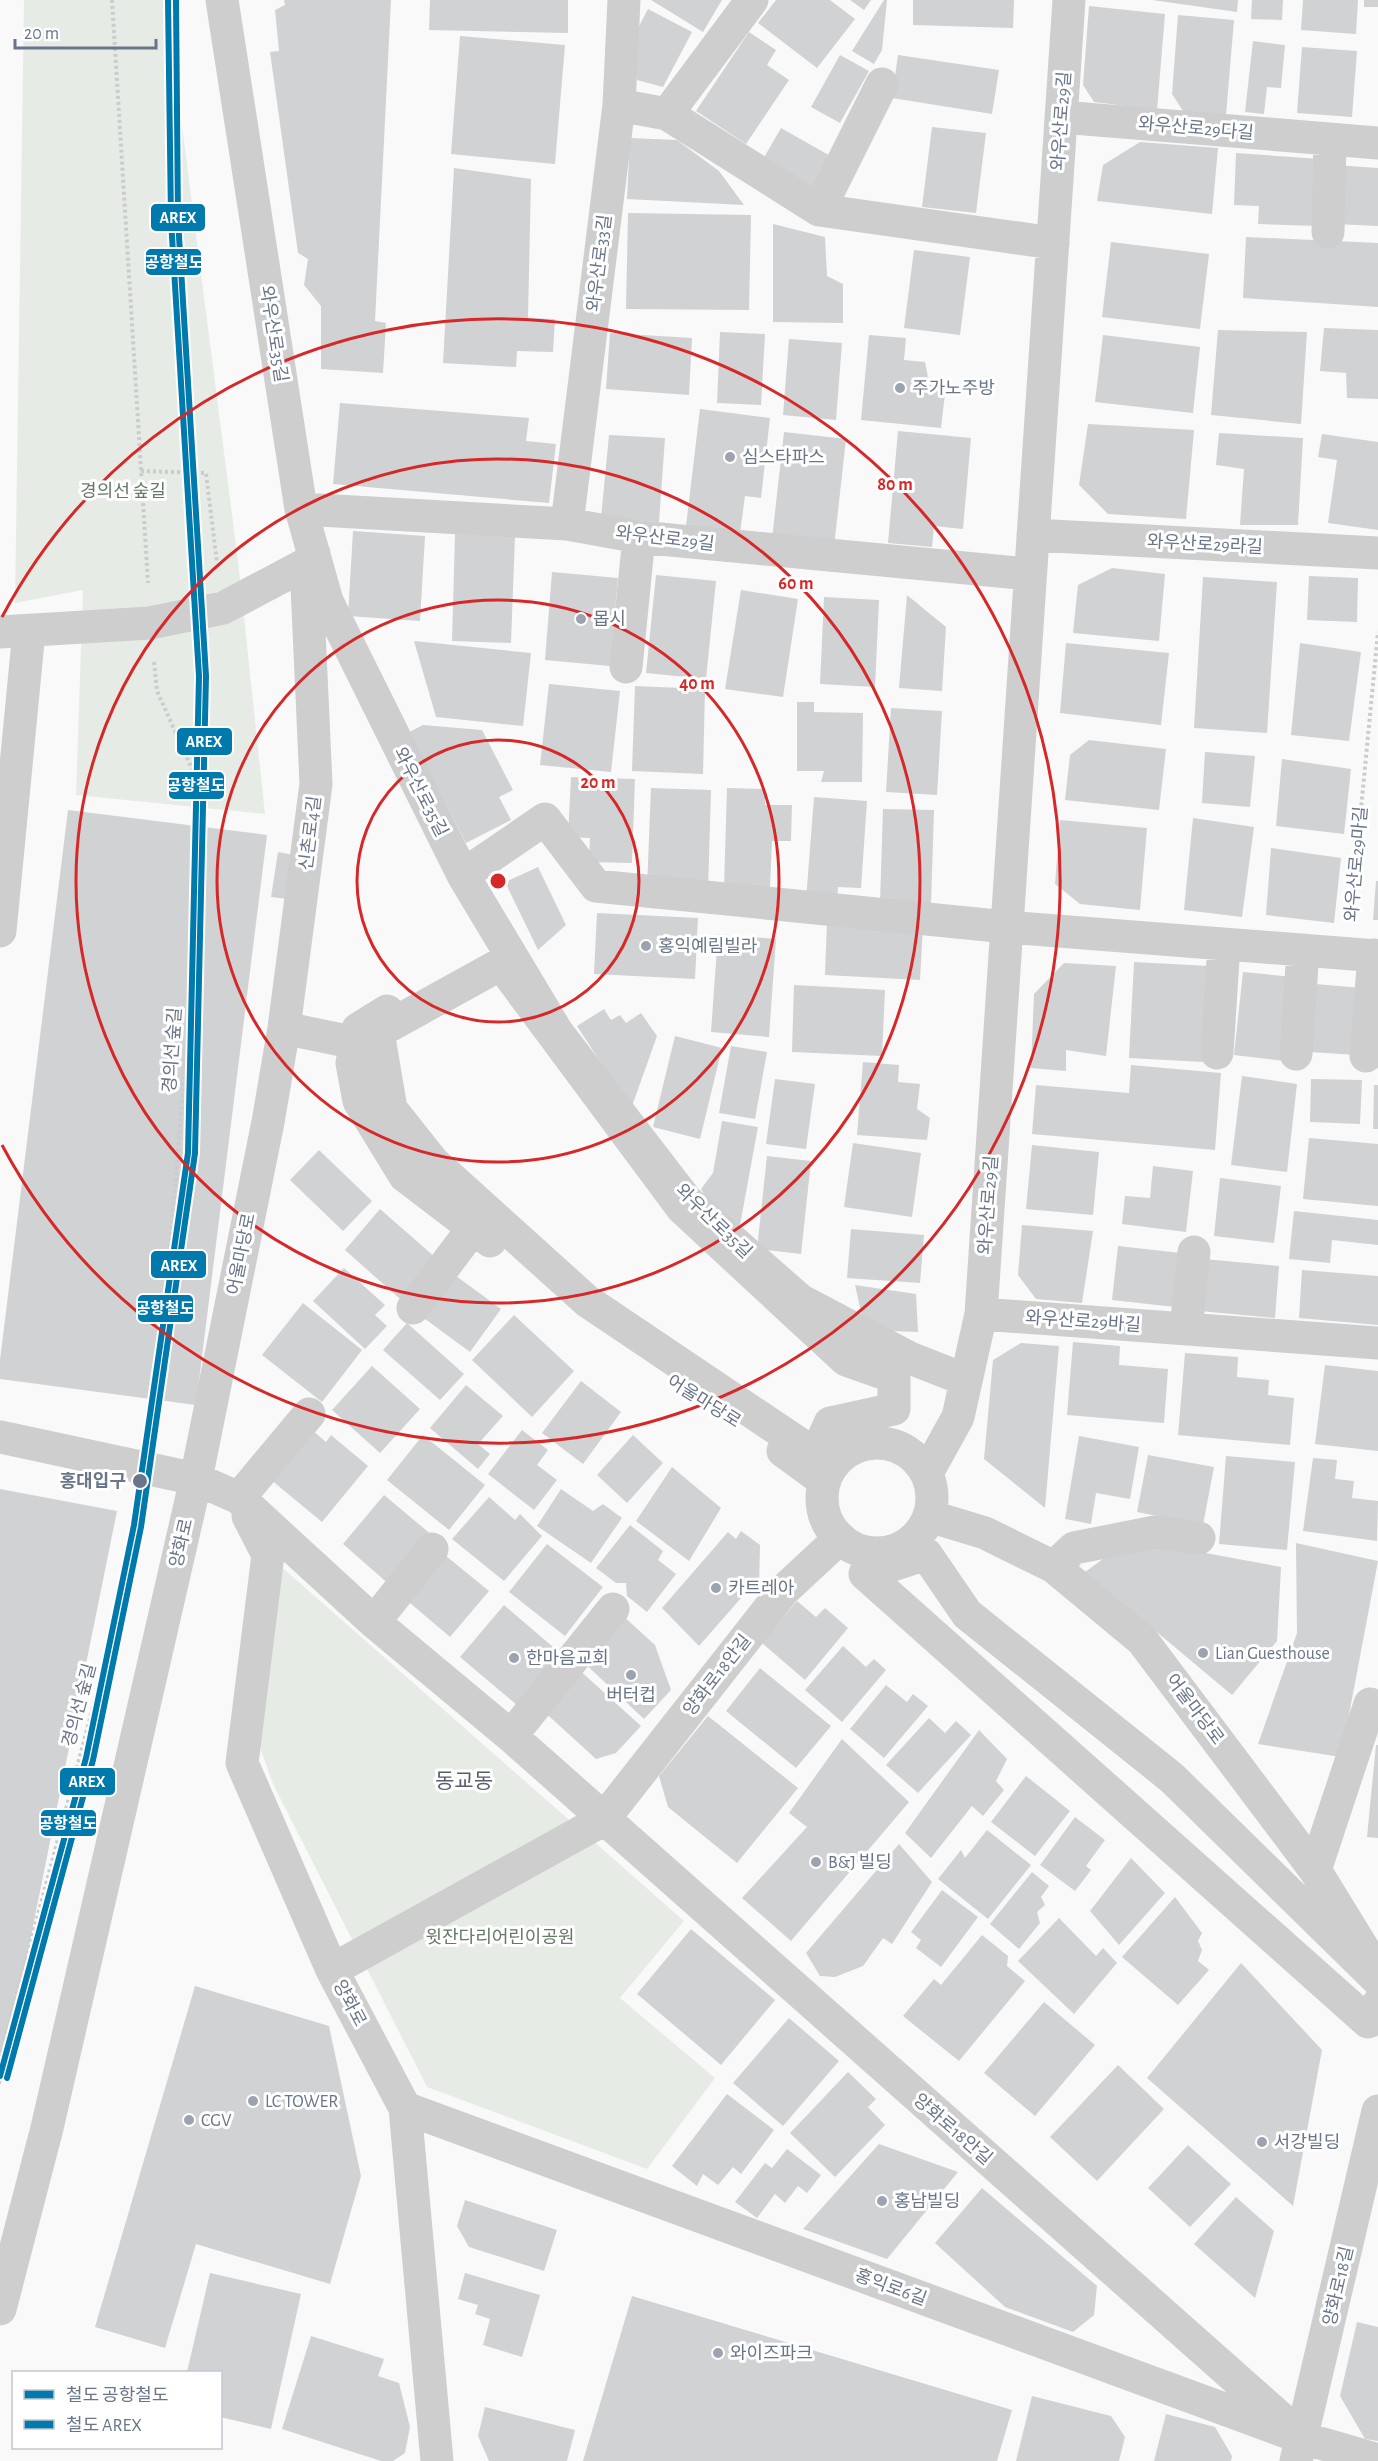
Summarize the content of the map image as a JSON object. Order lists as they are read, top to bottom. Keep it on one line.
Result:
{"streets":{"street":["와우산로29길","와우산로29다길","와우산로33길","와우산로35길","와우산로29라길","신촌로4길","어울마당로","와우산로29바길","양화로","양화로18안길","양화로18길","홍익로6길"],"path":["와우산로29마길","경의선 숲길"]},"crossings":[["와우산로29길","와우산로29다길"],["와우산로29길","와우산로33길"],["와우산로29길","와우산로35길"],["와우산로29길","와우산로29라길"],["와우산로29길","어울마당로"],["와우산로29길","와우산로29바길"],["와우산로29길","양화로18안길"],["와우산로35길","신촌로4길"],["와우산로35길","어울마당로"],["신촌로4길","어울마당로"],["경의선 숲길","양화로18안길"],["어울마당로","양화로"],["어울마당로","양화로18안길"],["양화로","양화로18안길"],["양화로","홍익로6길"],["양화로18안길","양화로18길"],["양화로18안길","홍익로6길"],["양화로18길","홍익로6길"]],"districts":["동교동"],"parks":["경의선 숲길","윗잔다리어린이공원"],"places":["주가노주방","심스타파스","몹시","홍익예림빌라","홍대입구","카트레아","Lian Guesthouse","한마음교회","버터컵","B&J 빌딩","LC TOWER","CGV","서강빌딩","홍남빌딩","와이즈파크"],"lines":["rail line 공항철도","rail line AREX"],"legend":["철도 공항철도","철도 AREX"],"scale_bar":"20 m","rings":["80 m","60 m","40 m","20 m"]}
